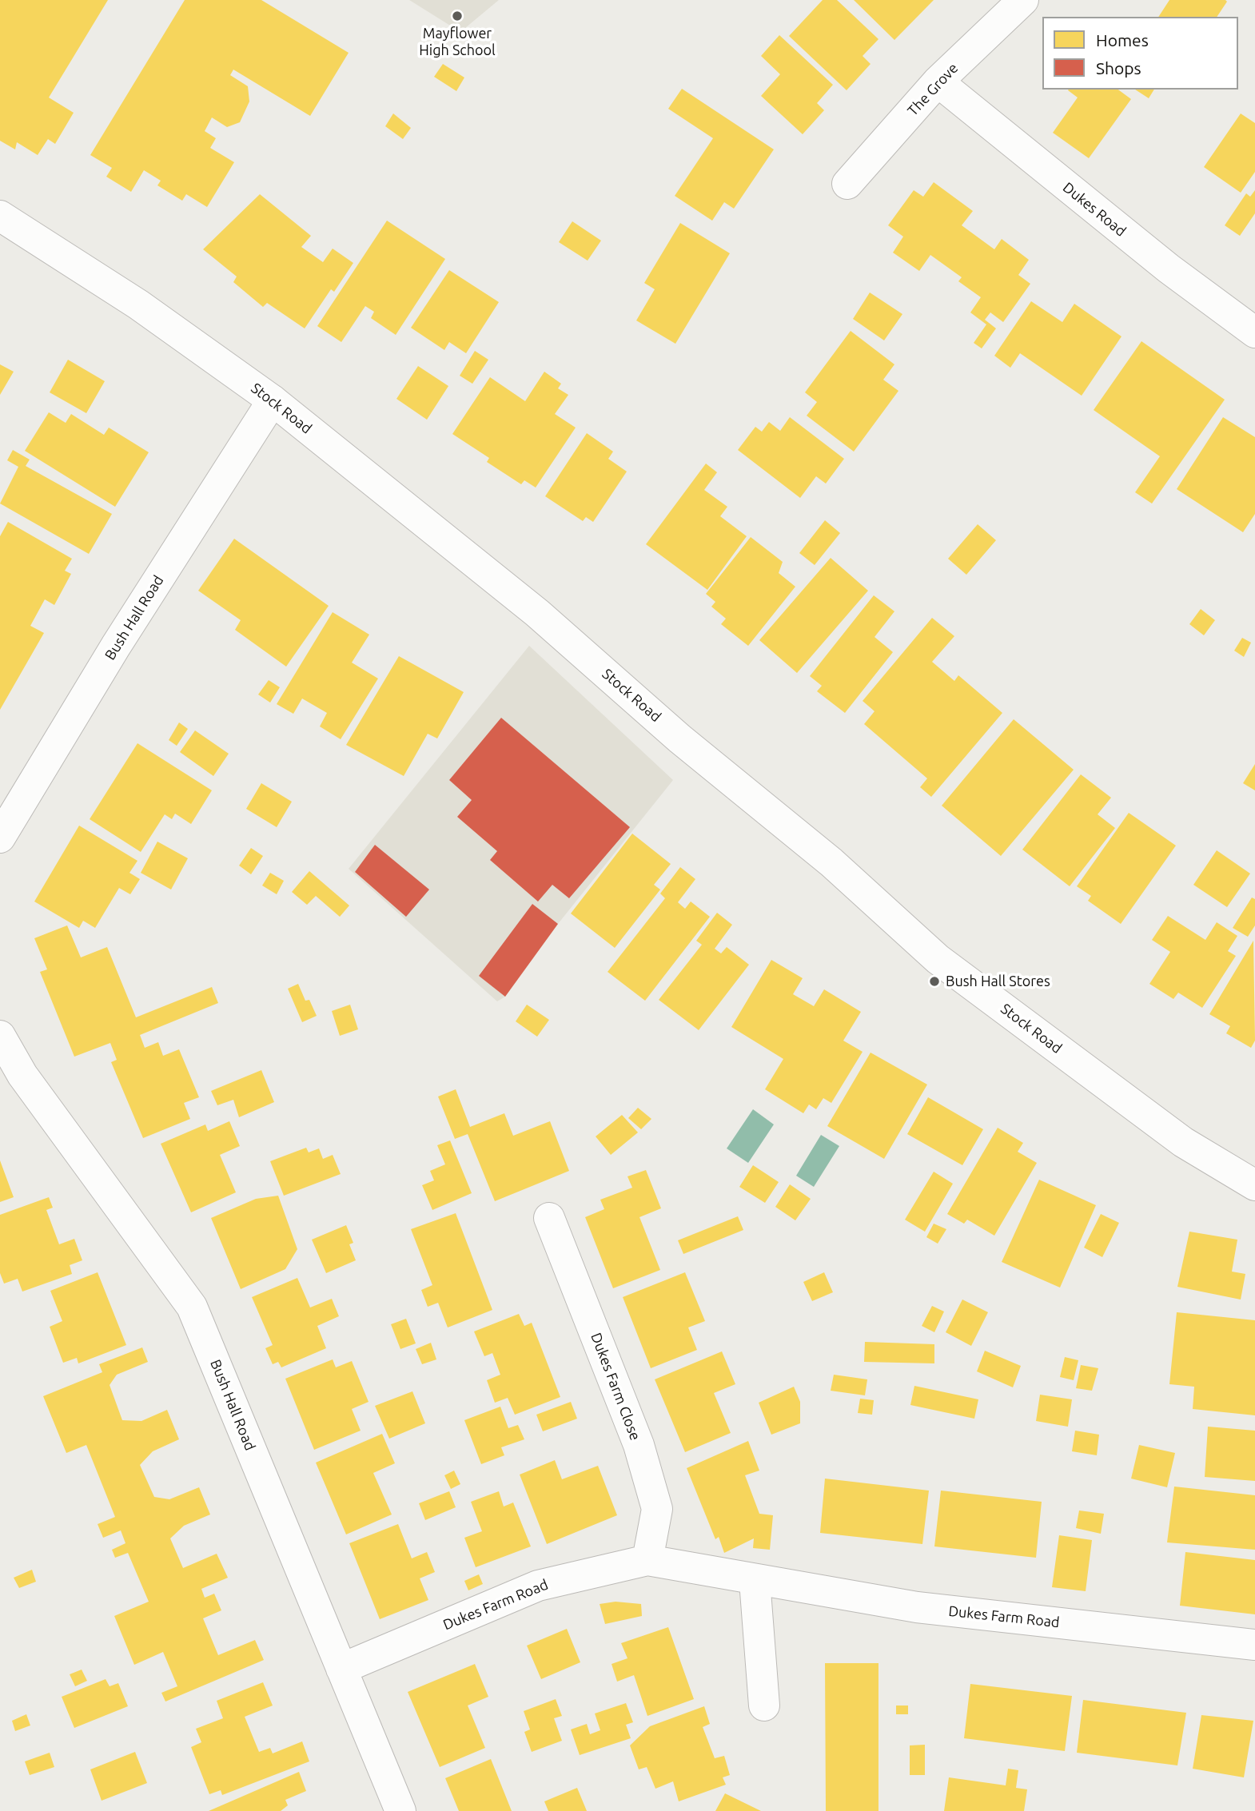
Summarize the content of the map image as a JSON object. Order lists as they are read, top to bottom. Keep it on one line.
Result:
{"streets":{"street":["The Grove","Dukes Road","Stock Road","Bush Hall Road","Dukes Farm Close","Dukes Farm Road"]},"crossings":[["The Grove","Dukes Road"],["Stock Road","Bush Hall Road"],["Bush Hall Road","Dukes Farm Road"],["Dukes Farm Close","Dukes Farm Road"]],"places":["Mayflower High School","Bush Hall Stores"],"legend":["Homes","Shops"]}
